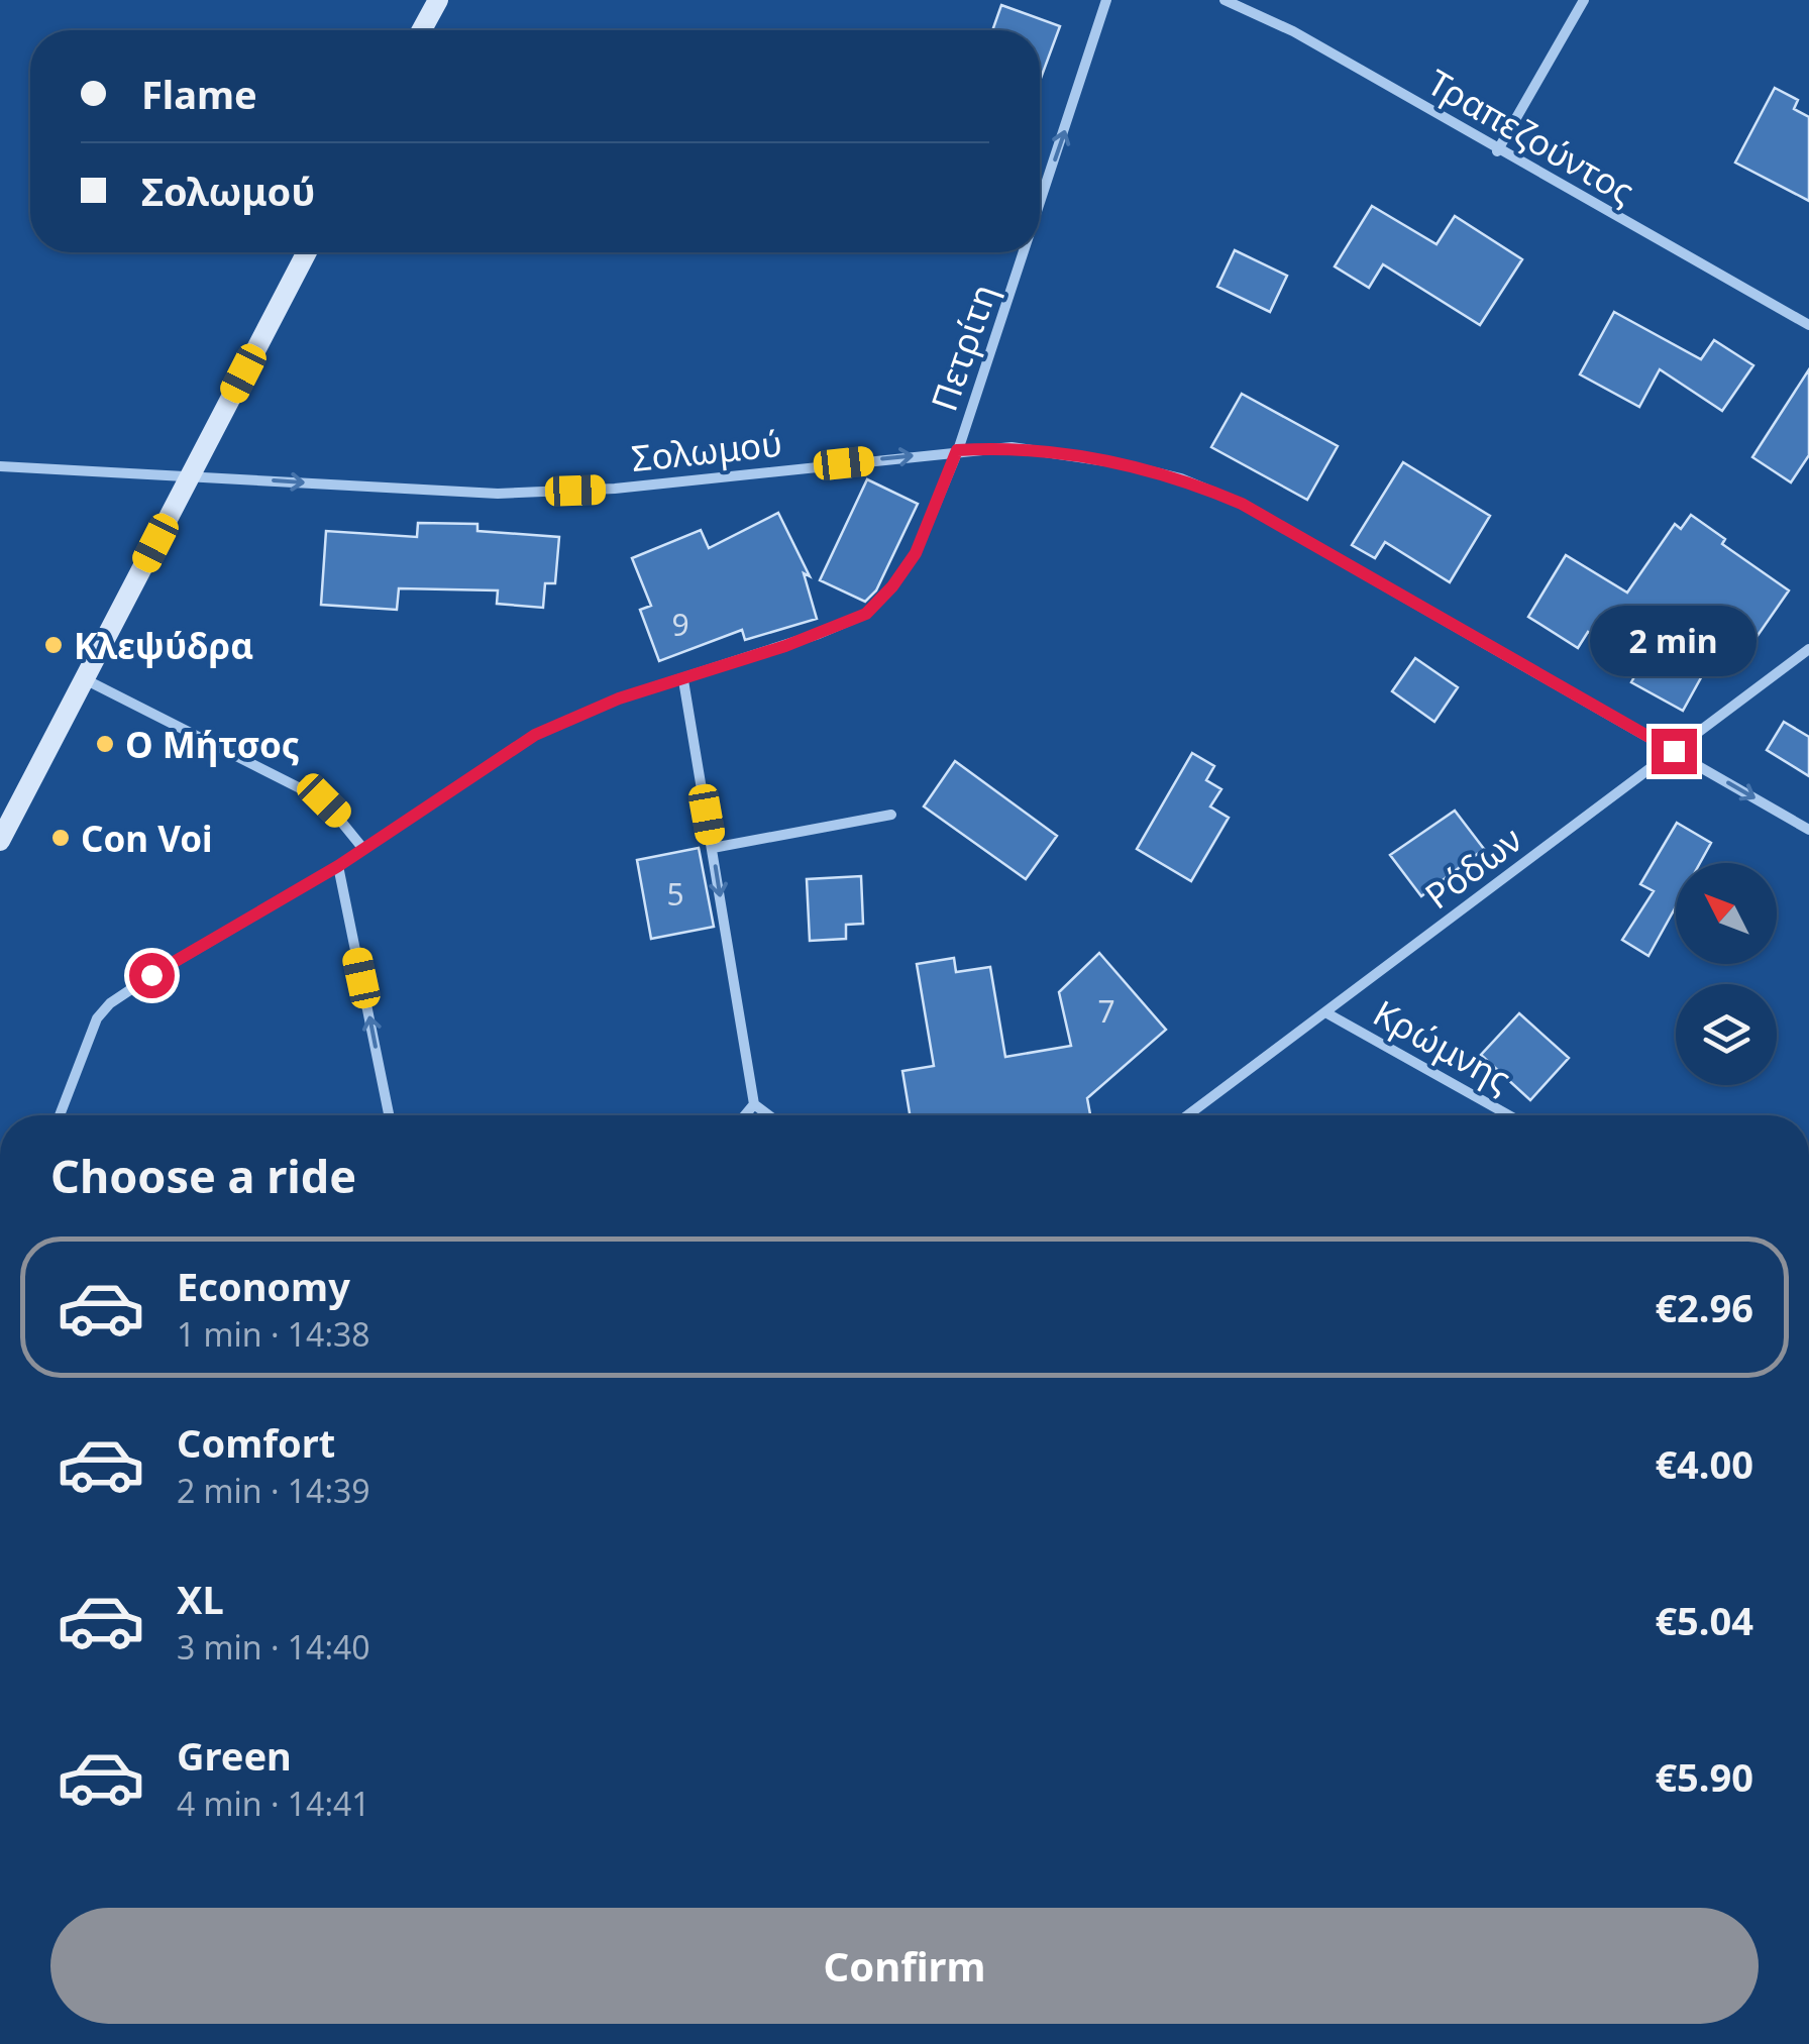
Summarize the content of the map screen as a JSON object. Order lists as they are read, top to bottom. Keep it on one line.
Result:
{"streets":{"street":["Τραπεζούντος","Πετρίτη","Σολωμού","Ρόδων","Κρώμνης"]},"crossings":[["Πετρίτη","Σολωμού"],["Σολωμού","Ρόδων"],["Ρόδων","Κρώμνης"]],"one_way":["Σολωμού"],"places":["Κλεψύδρα","Ο Μήτσος","Con Voi"],"house_numbers":["9","5","7"],"north":"top left","page":{"banner":["Flame","Σολωμού"],"bubble":"2 min","heading":"Choose a ride","list":[{"name":"Economy","note":"1 min · 14:38","value":"€2.96"},{"name":"Comfort","note":"2 min · 14:39","value":"€4.00"},{"name":"XL","note":"3 min · 14:40","value":"€5.04"},{"name":"Green","note":"4 min · 14:41","value":"€5.90"}],"buttons":"Confirm"}}
